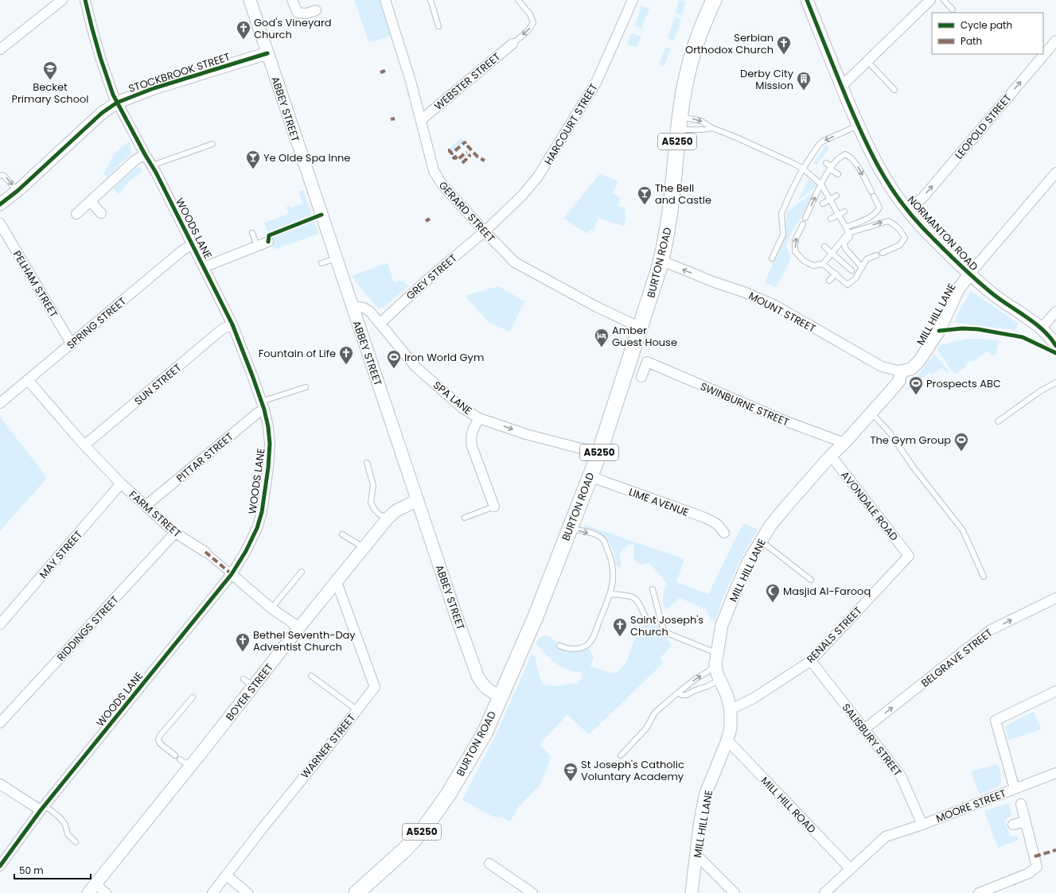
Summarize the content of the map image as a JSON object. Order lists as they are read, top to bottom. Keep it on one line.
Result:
{"streets":{"main road":["A5250","BURTON ROAD"],"street":["STOCKBROOK STREET","WEBSTER STREET","ABBEY STREET","HARCOURT STREET","LEOPOLD STREET","GERARD STREET","WOODS LANE","NORMANTON ROAD","GREY STREET","PELHAM STREET","MOUNT STREET","MILL HILL LANE","SPRING STREET","SUN STREET","SPA LANE","SWINBURNE STREET","PITTAR STREET","LIME AVENUE","AVONDALE ROAD","FARM STREET","MAY STREET","RIDDINGS STREET","RENALS STREET","BELGRAVE STREET","BOYER STREET","SALISBURY STREET","WARNER STREET","MILL HILL ROAD","MOORE STREET"]},"crossings":[["STOCKBROOK STREET","ABBEY STREET"],["STOCKBROOK STREET","WOODS LANE"],["WEBSTER STREET","GERARD STREET"],["ABBEY STREET","BURTON ROAD"],["ABBEY STREET","SPA LANE"],["ABBEY STREET","BOYER STREET"],["HARCOURT STREET","GERARD STREET"],["HARCOURT STREET","GREY STREET"],["LEOPOLD STREET","NORMANTON ROAD"],["GERARD STREET","BURTON ROAD"],["GERARD STREET","GREY STREET"],["WOODS LANE","SPRING STREET"],["WOODS LANE","SUN STREET"],["WOODS LANE","PITTAR STREET"],["WOODS LANE","FARM STREET"],["NORMANTON ROAD","MILL HILL LANE"],["BURTON ROAD","MOUNT STREET"],["BURTON ROAD","SPA LANE"],["BURTON ROAD","LIME AVENUE"],["GREY STREET","SPA LANE"],["PELHAM STREET","SPRING STREET"],["MOUNT STREET","MILL HILL LANE"],["MILL HILL LANE","SWINBURNE STREET"],["MILL HILL LANE","AVONDALE ROAD"],["MILL HILL LANE","RENALS STREET"],["MILL HILL LANE","MILL HILL ROAD"],["SPRING STREET","FARM STREET"],["SUN STREET","FARM STREET"],["PITTAR STREET","FARM STREET"],["AVONDALE ROAD","RENALS STREET"],["FARM STREET","MAY STREET"],["FARM STREET","RIDDINGS STREET"],["FARM STREET","BOYER STREET"],["RENALS STREET","SALISBURY STREET"],["BELGRAVE STREET","SALISBURY STREET"],["BOYER STREET","WARNER STREET"],["SALISBURY STREET","MOORE STREET"],["MILL HILL ROAD","MOORE STREET"]],"one_way":["MOUNT STREET","SPA LANE","BELGRAVE STREET"],"places":{"church":["God's Vineyard Church","Serbian Orthodox Church","Fountain of Life","Saint Joseph's Church","Bethel Seventh-Day Adventist Church"],"school or university":["Becket Primary School","St Joseph's Catholic Voluntary Academy"],"building":["Derby City Mission"],"bar":["Ye Olde Spa Inne","The Bell and Castle"],"hotel":["Amber Guest House"],"sports":["Iron World Gym","Prospects ABC","The Gym Group"],"mosque":["Masjid Al-Farooq"]},"legend":["Cycle path","Path"],"scale_bar":"50 m"}
